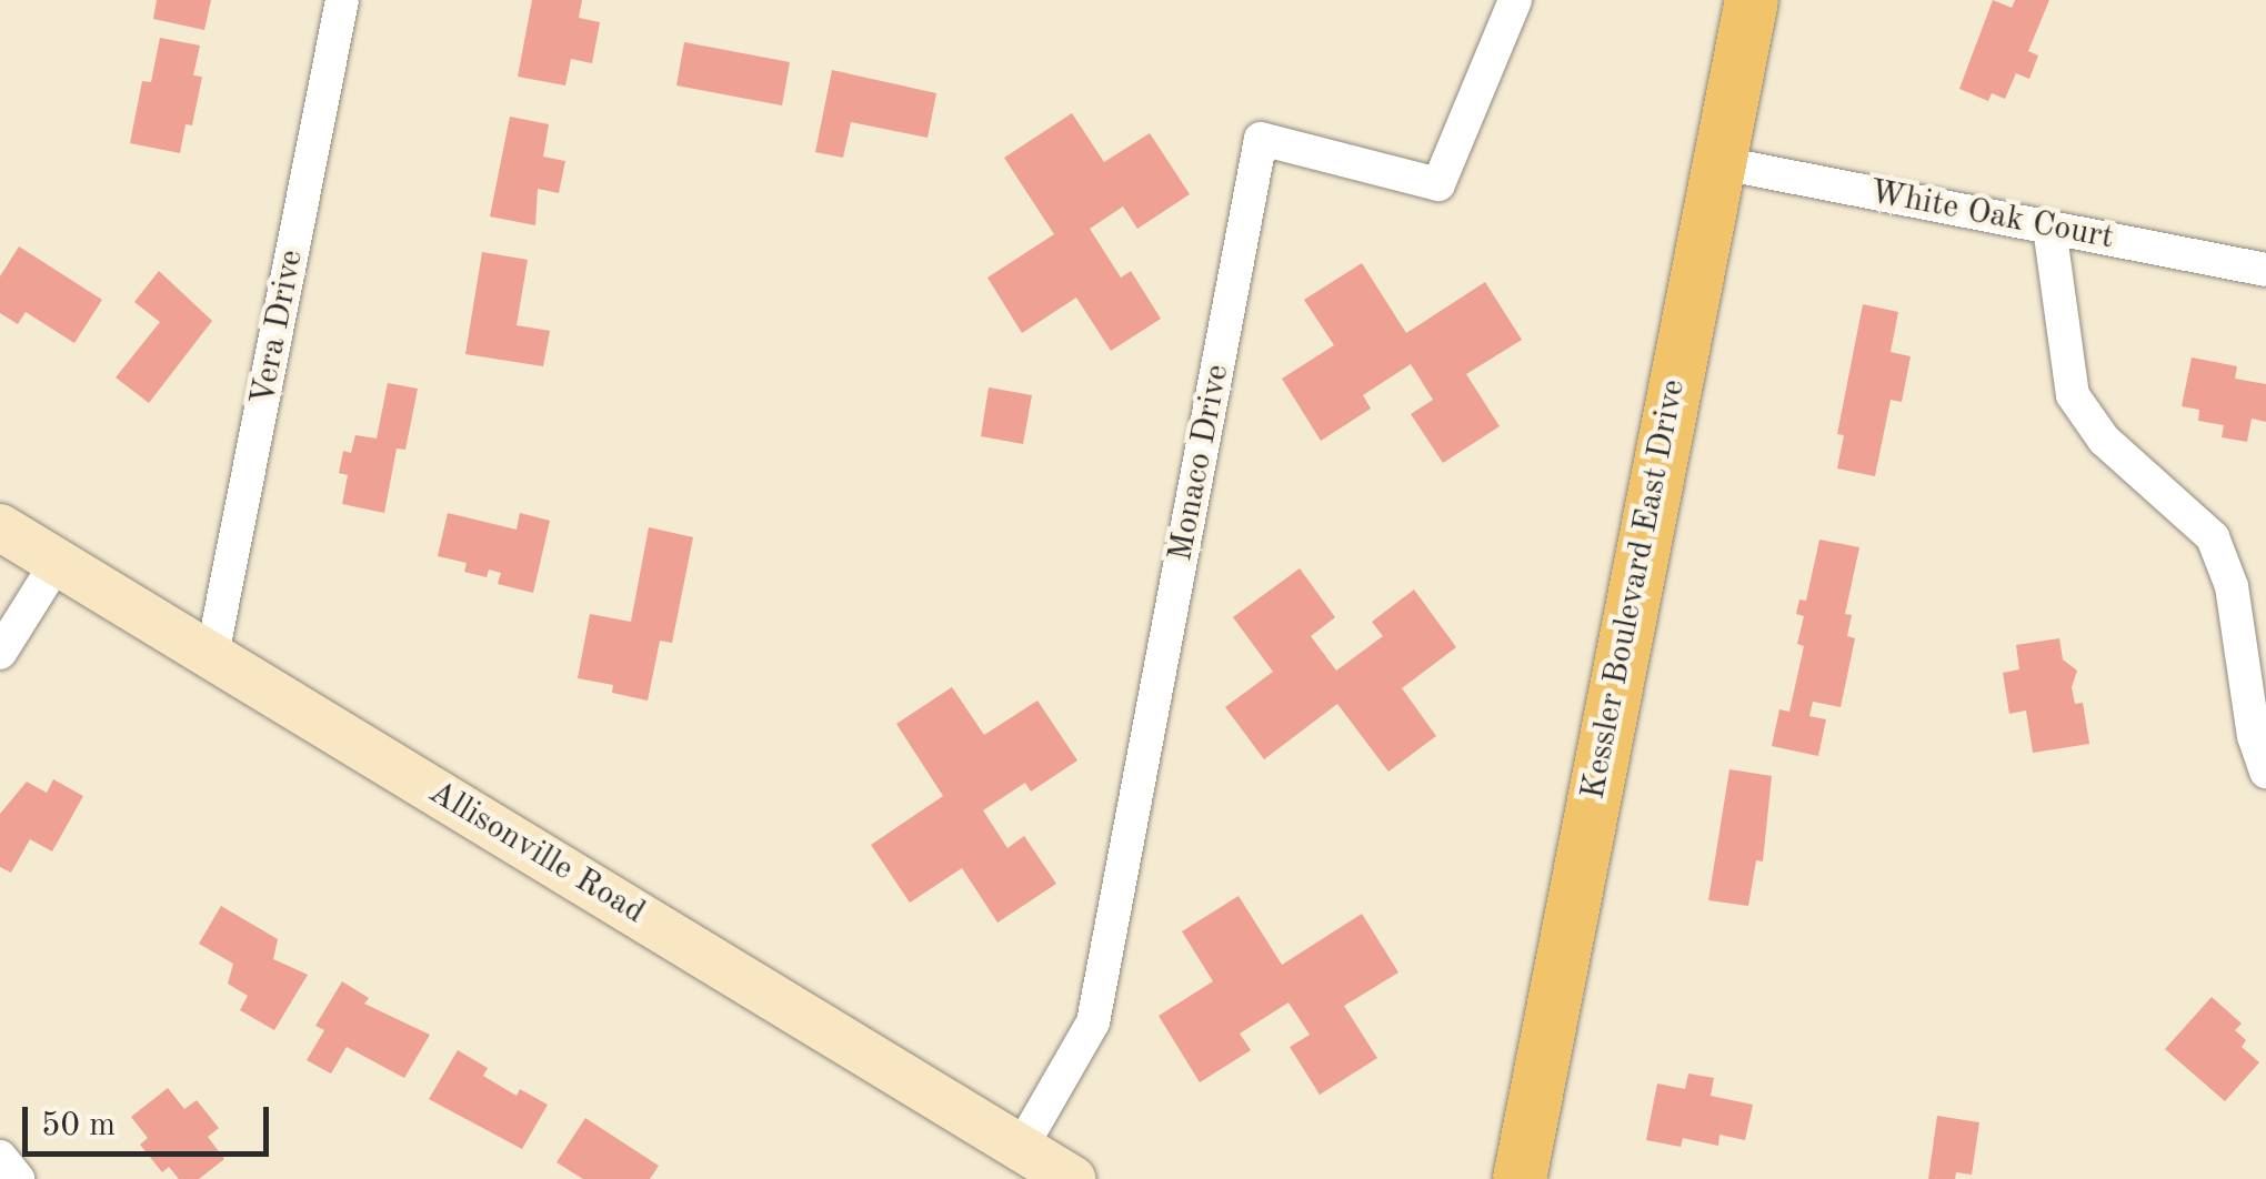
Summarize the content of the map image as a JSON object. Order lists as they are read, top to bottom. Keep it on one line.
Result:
{"streets":{"main road":["Kessler Boulevard East Drive","Allisonville Road"],"street":["White Oak Court","Vera Drive","Monaco Drive"]},"crossings":[["White Oak Court","Kessler Boulevard East Drive"],["Vera Drive","Allisonville Road"],["Monaco Drive","Allisonville Road"]],"scale_bar":"50 m"}
